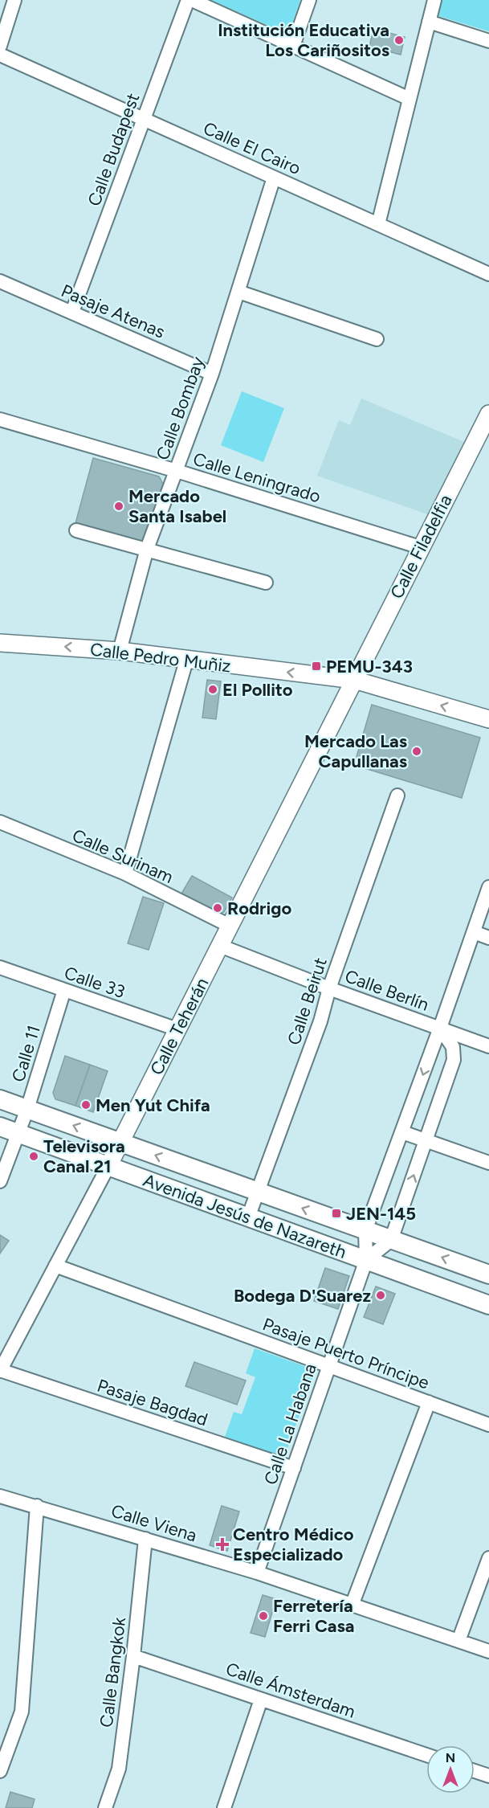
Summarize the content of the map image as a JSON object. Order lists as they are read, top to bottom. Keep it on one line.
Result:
{"streets":{"main road":["Avenida Jesús de Nazareth"],"street":["Calle El Cairo","Calle Budapest","Pasaje Atenas","Calle Bombay","Calle Leningrado","Calle Filadelfia","Calle Pedro Muñiz","Calle Surinam","Calle 33","Calle Berlín","Calle Beirut","Calle Teherán","Calle 11","Pasaje Puerto Príncipe","Pasaje Bagdad","Calle La Habana","Calle Viena","Calle Bangkok","Calle Ámsterdam"]},"crossings":[["Calle El Cairo","Calle Budapest"],["Calle El Cairo","Calle Bombay"],["Calle Budapest","Pasaje Atenas"],["Pasaje Atenas","Calle Bombay"],["Calle Bombay","Calle Leningrado"],["Calle Bombay","Calle Pedro Muñiz"],["Calle Leningrado","Calle Filadelfia"],["Calle Filadelfia","Calle Pedro Muñiz"],["Calle Filadelfia","Calle Teherán"],["Calle Pedro Muñiz","Calle Teherán"],["Calle Surinam","Calle Teherán"],["Calle 33","Calle Teherán"],["Calle 33","Calle 11"],["Calle Berlín","Calle Beirut"],["Calle Berlín","Calle Teherán"],["Calle Berlín","Calle La Habana"],["Calle Beirut","Avenida Jesús de Nazareth"],["Calle Teherán","Avenida Jesús de Nazareth"],["Calle Teherán","Pasaje Puerto Príncipe"],["Calle Teherán","Pasaje Bagdad"],["Calle 11","Avenida Jesús de Nazareth"],["Avenida Jesús de Nazareth","Calle La Habana"],["Pasaje Puerto Príncipe","Calle La Habana"],["Pasaje Bagdad","Calle La Habana"],["Calle La Habana","Calle Viena"],["Calle Viena","Calle Bangkok"],["Calle Bangkok","Calle Ámsterdam"]],"one_way":["Calle Pedro Muñiz"],"places":{"other":["Institución Educativa Los Cariñositos","Mercado Santa Isabel","El Pollito","Mercado Las Capullanas","Rodrigo","Men Yut Chifa","Televisora Canal 21","Bodega D'Suarez","Ferretería Ferri Casa"],"transit":["PEMU-343","JEN-145"],"health":["Centro Médico Especializado"]},"north":"top"}
